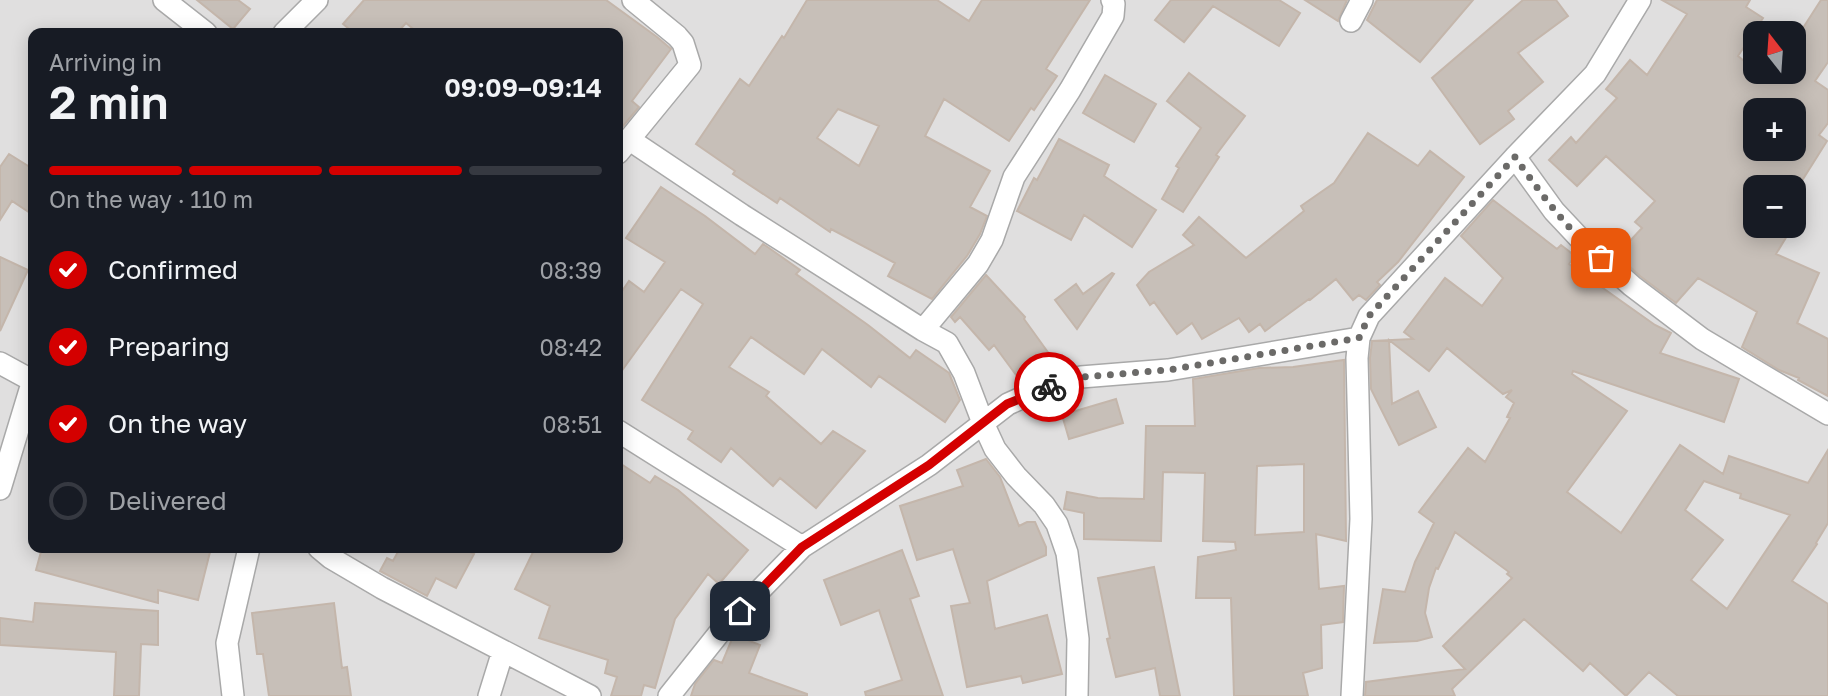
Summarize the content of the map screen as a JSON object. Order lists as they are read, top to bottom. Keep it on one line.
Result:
{"north":"top","page":{"map_buttons":["+","−"],"heading":["2 min","Arriving in","09:09–09:14"],"bar":"On the way · 110 m","list":[["Confirmed","08:39"],["Preparing","08:42"],["On the way","08:51"],"Delivered"]}}
